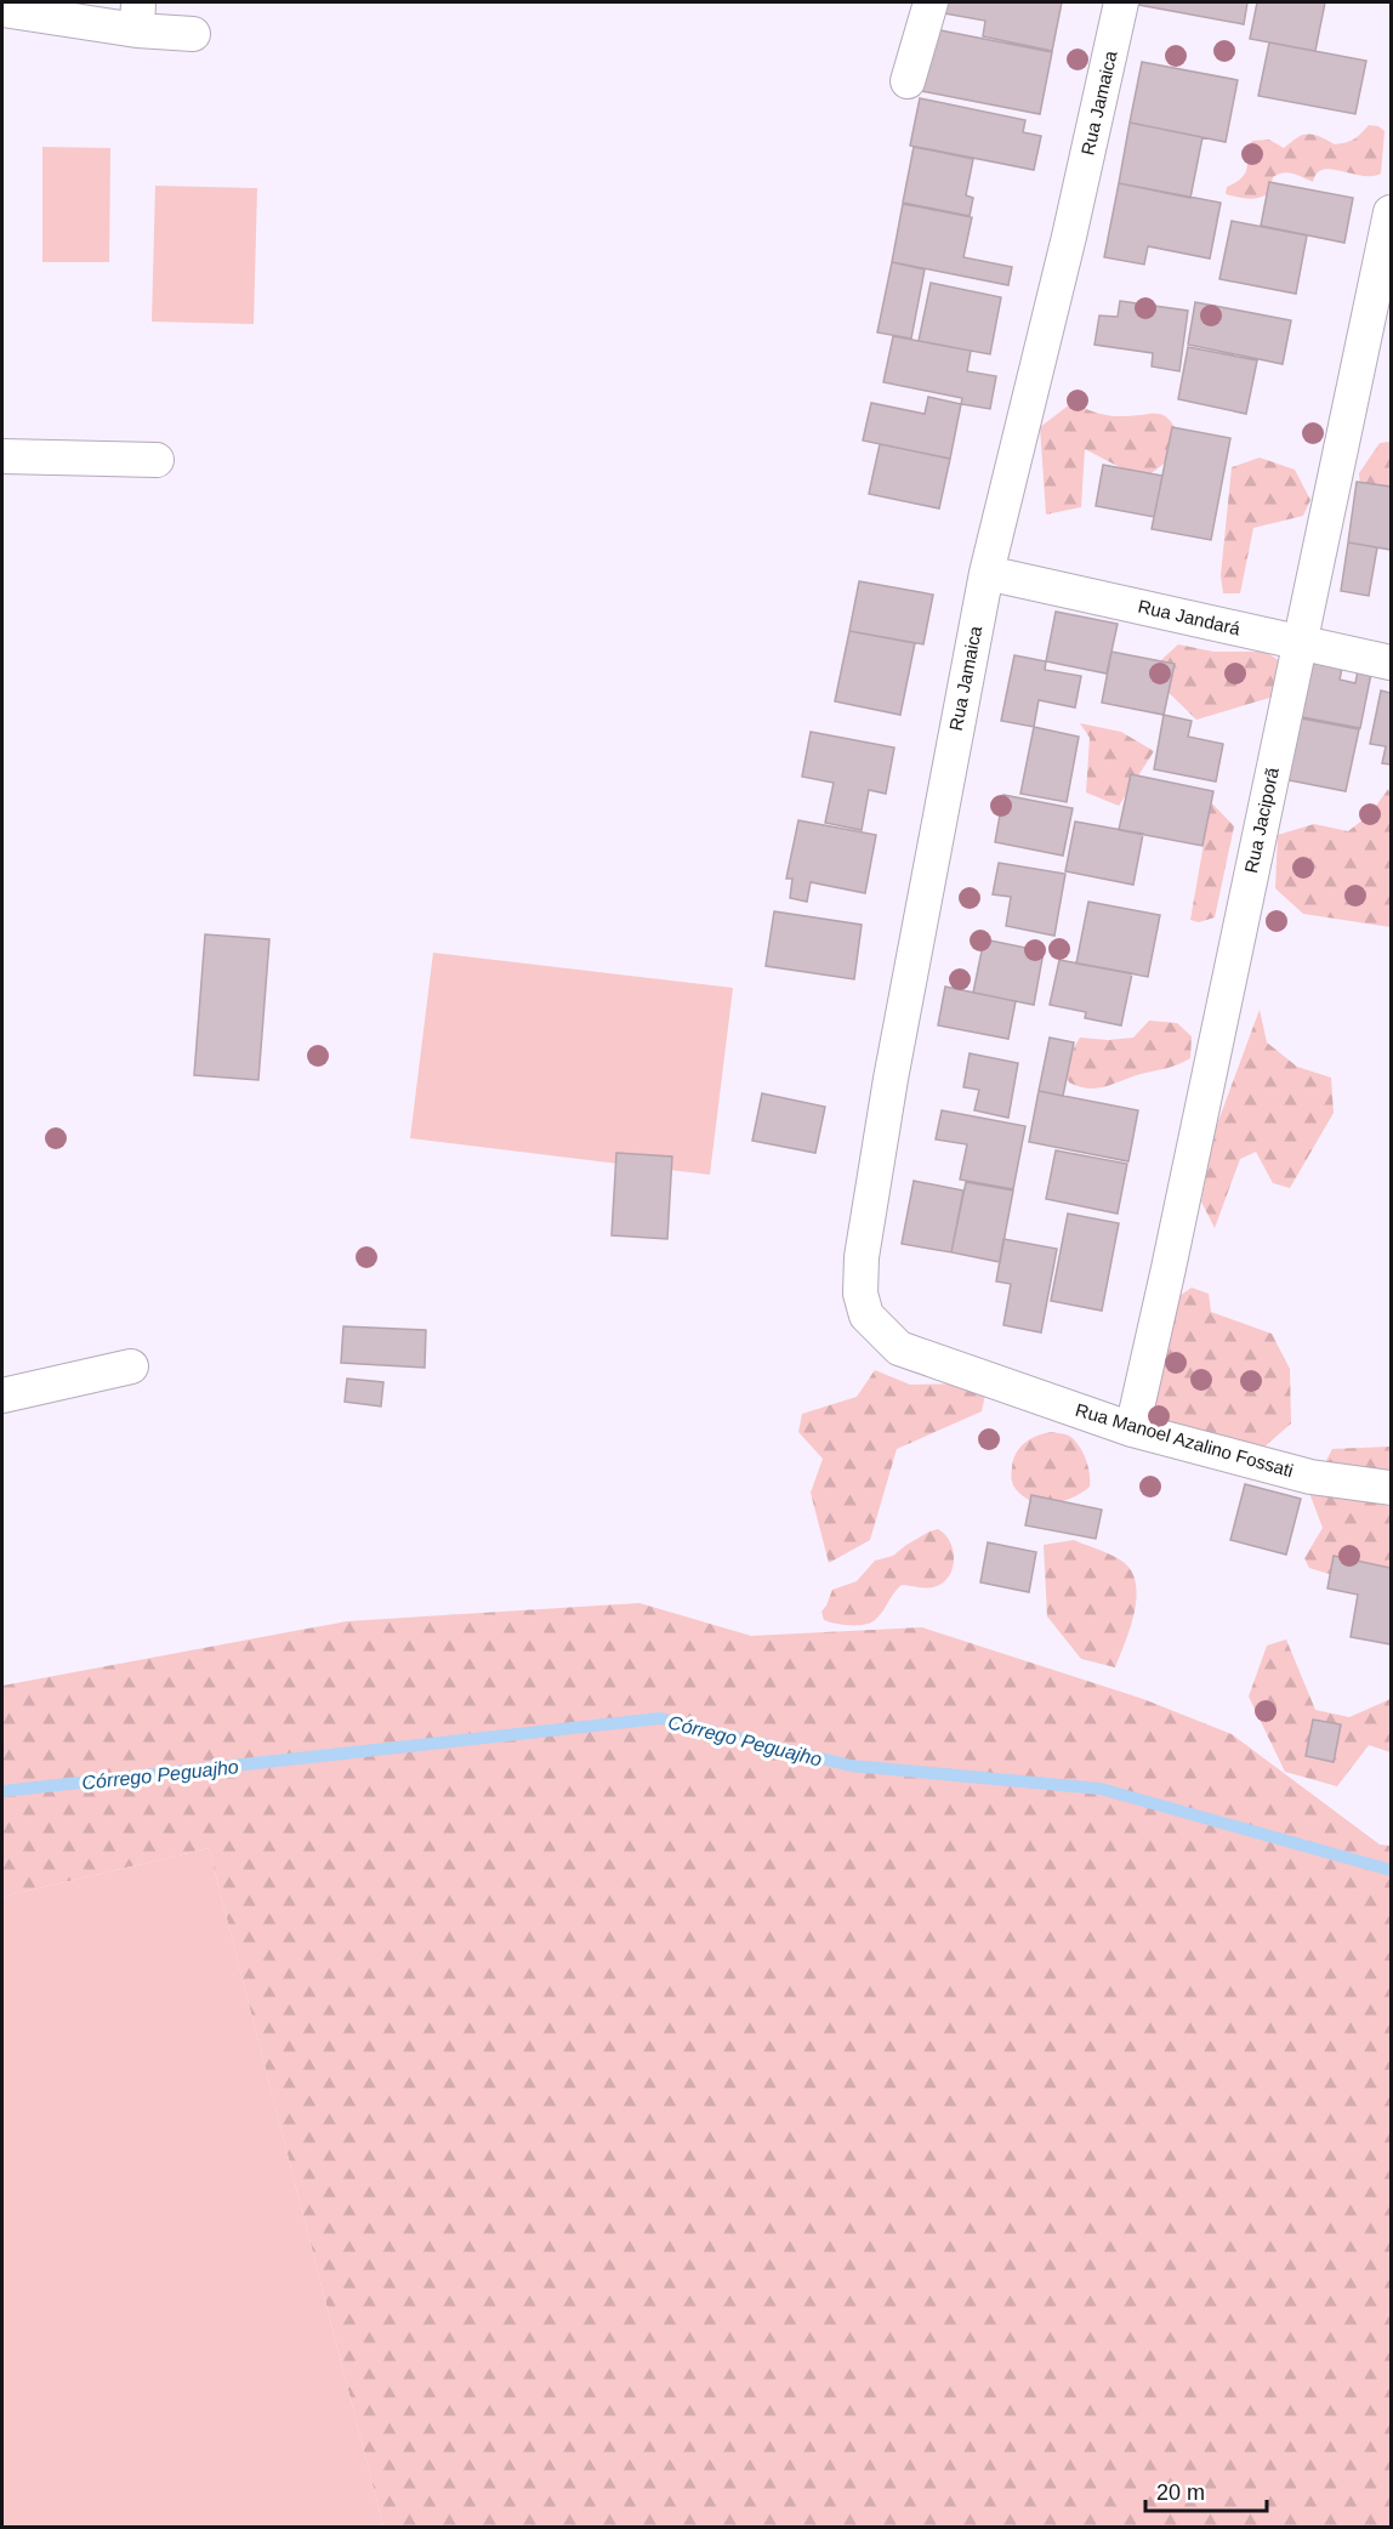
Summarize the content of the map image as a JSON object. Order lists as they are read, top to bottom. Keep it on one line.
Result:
{"streets":{"street":["Rua Jamaica","Rua Jandará","Rua Jaciporã","Rua Manoel Azalino Fossati"]},"crossings":[["Rua Jamaica","Rua Jandará"],["Rua Jamaica","Rua Manoel Azalino Fossati"],["Rua Jandará","Rua Jaciporã"],["Rua Jaciporã","Rua Manoel Azalino Fossati"]],"water":["Córrego Peguajho"],"scale_bar":"20 m"}
